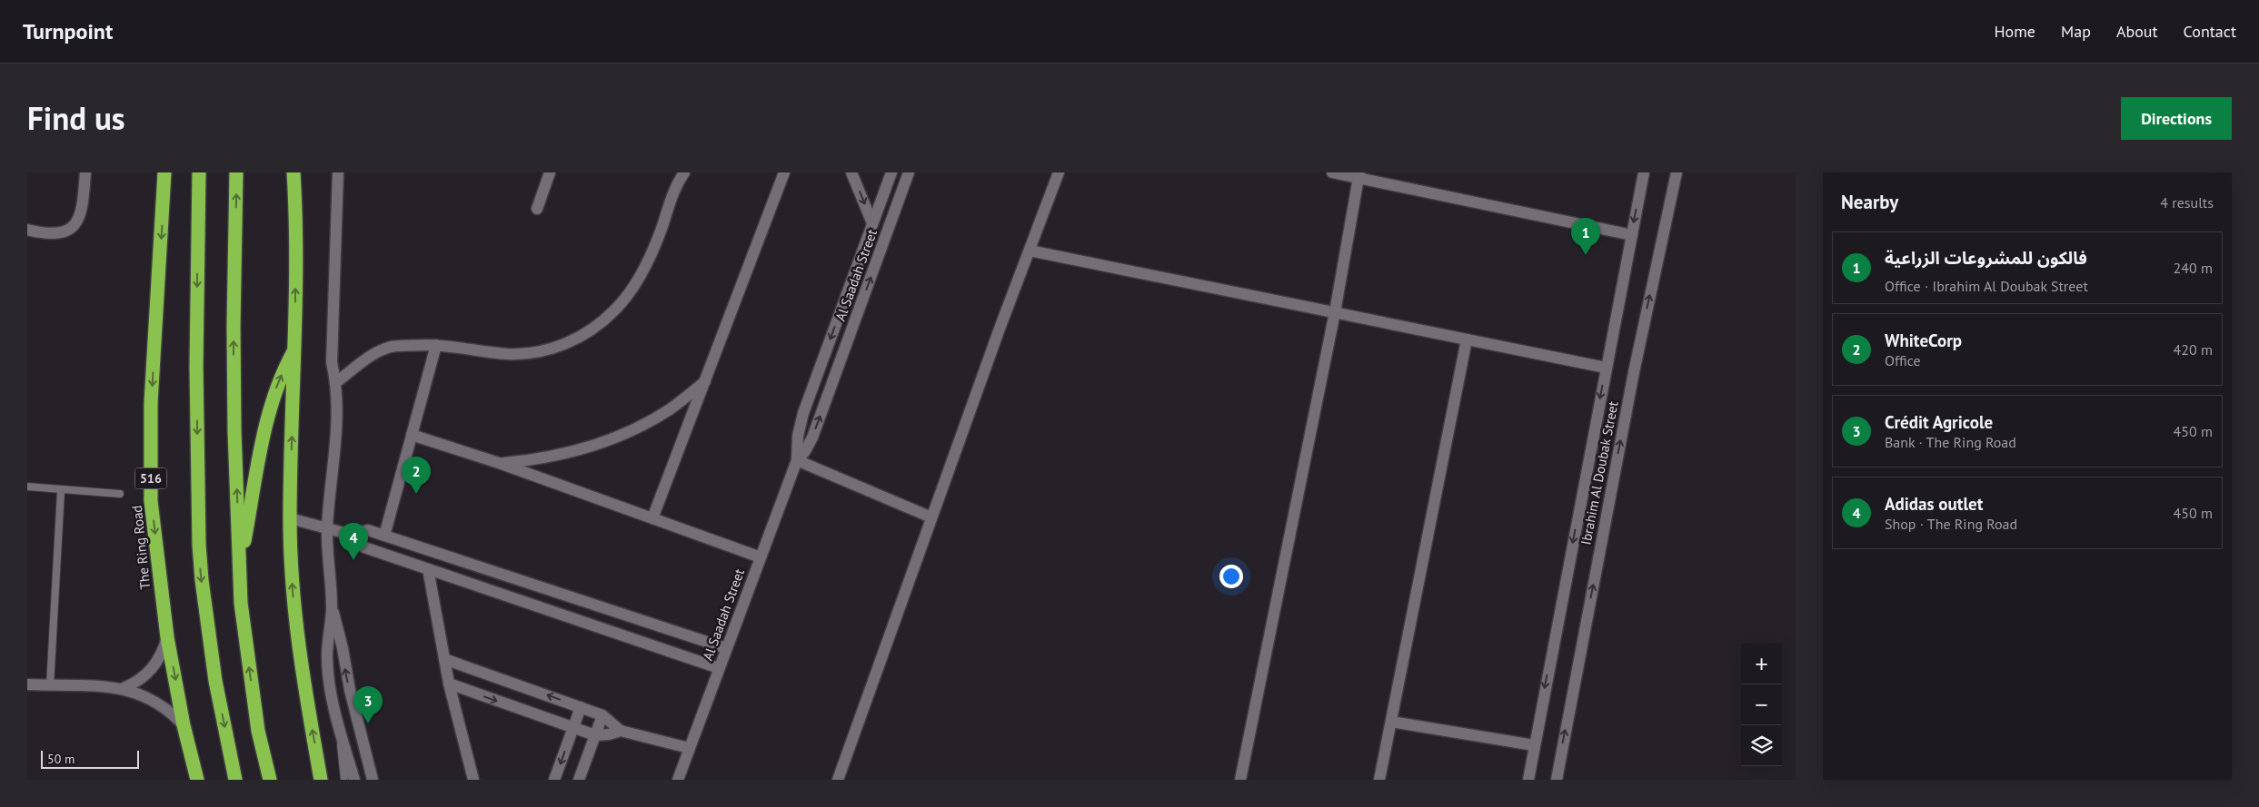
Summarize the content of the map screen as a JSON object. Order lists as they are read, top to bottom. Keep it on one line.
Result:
{"streets":{"highway":["516","The Ring Road"],"street":["Al Saadah Street","Ibrahim Al Doubak Street"]},"scale_bar":"50 m","page":{"header":"Turnpoint","nav":["Home","Map","About","Contact"],"title":"Find us","buttons":"Directions","heading":["Nearby","4 results"],"pins":["1","2","4","3"],"list":[{"mark":"1","name":"فالكون للمشروعات الزراعية","note":"Office · Ibrahim Al Doubak Street","value":"240 m"},{"mark":"2","name":"WhiteCorp","note":"Office","value":"420 m"},{"mark":"3","name":"Crédit Agricole","note":"Bank · The Ring Road","value":"450 m"},{"mark":"4","name":"Adidas outlet","note":"Shop · The Ring Road","value":"450 m"}],"map_buttons":["+","−"],"scale":"50 m"}}
